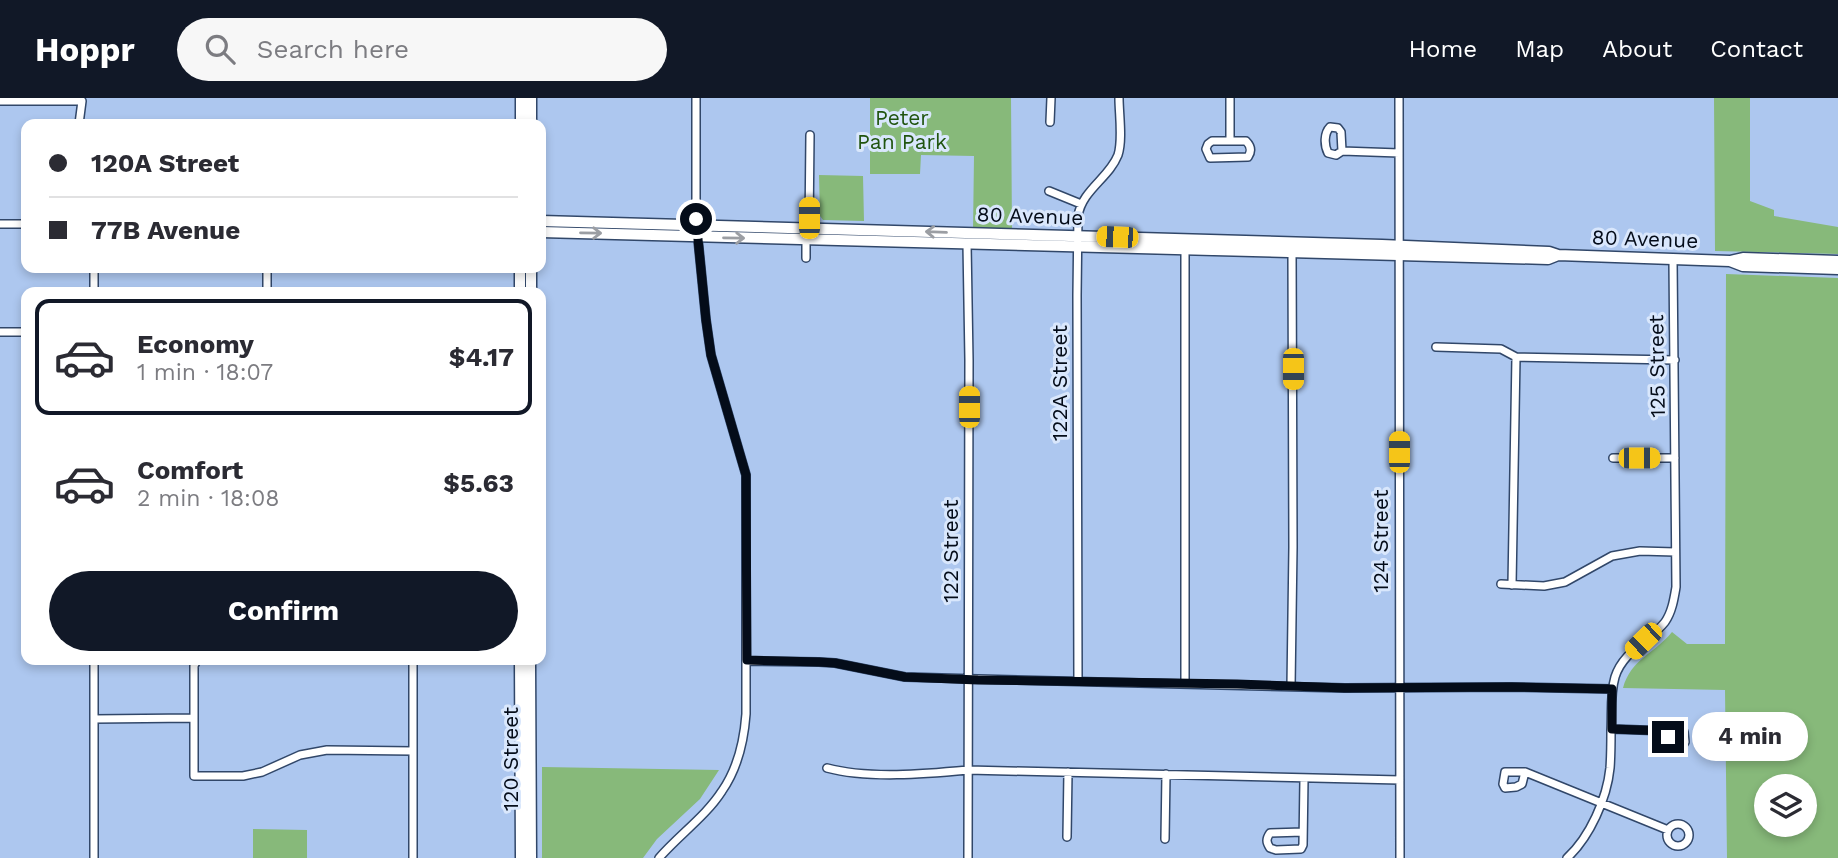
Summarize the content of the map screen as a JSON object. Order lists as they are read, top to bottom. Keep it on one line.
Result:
{"streets":{"main road":["80 Avenue","120 Street"],"street":["125 Street","122A Street","124 Street","122 Street"]},"crossings":[["80 Avenue","125 Street"],["80 Avenue","122A Street"],["80 Avenue","124 Street"],["80 Avenue","122 Street"]],"parks":["Peter Pan Park"],"page":{"header":"Hoppr","search":"Search here","nav":["Home","Map","About","Contact"],"banner":["120A Street","77B Avenue"],"list":[{"name":"Economy","note":"1 min · 18:07","value":"$4.17"},{"name":"Comfort","note":"2 min · 18:08","value":"$5.63"}],"buttons":"Confirm","bubble":"4 min"}}
